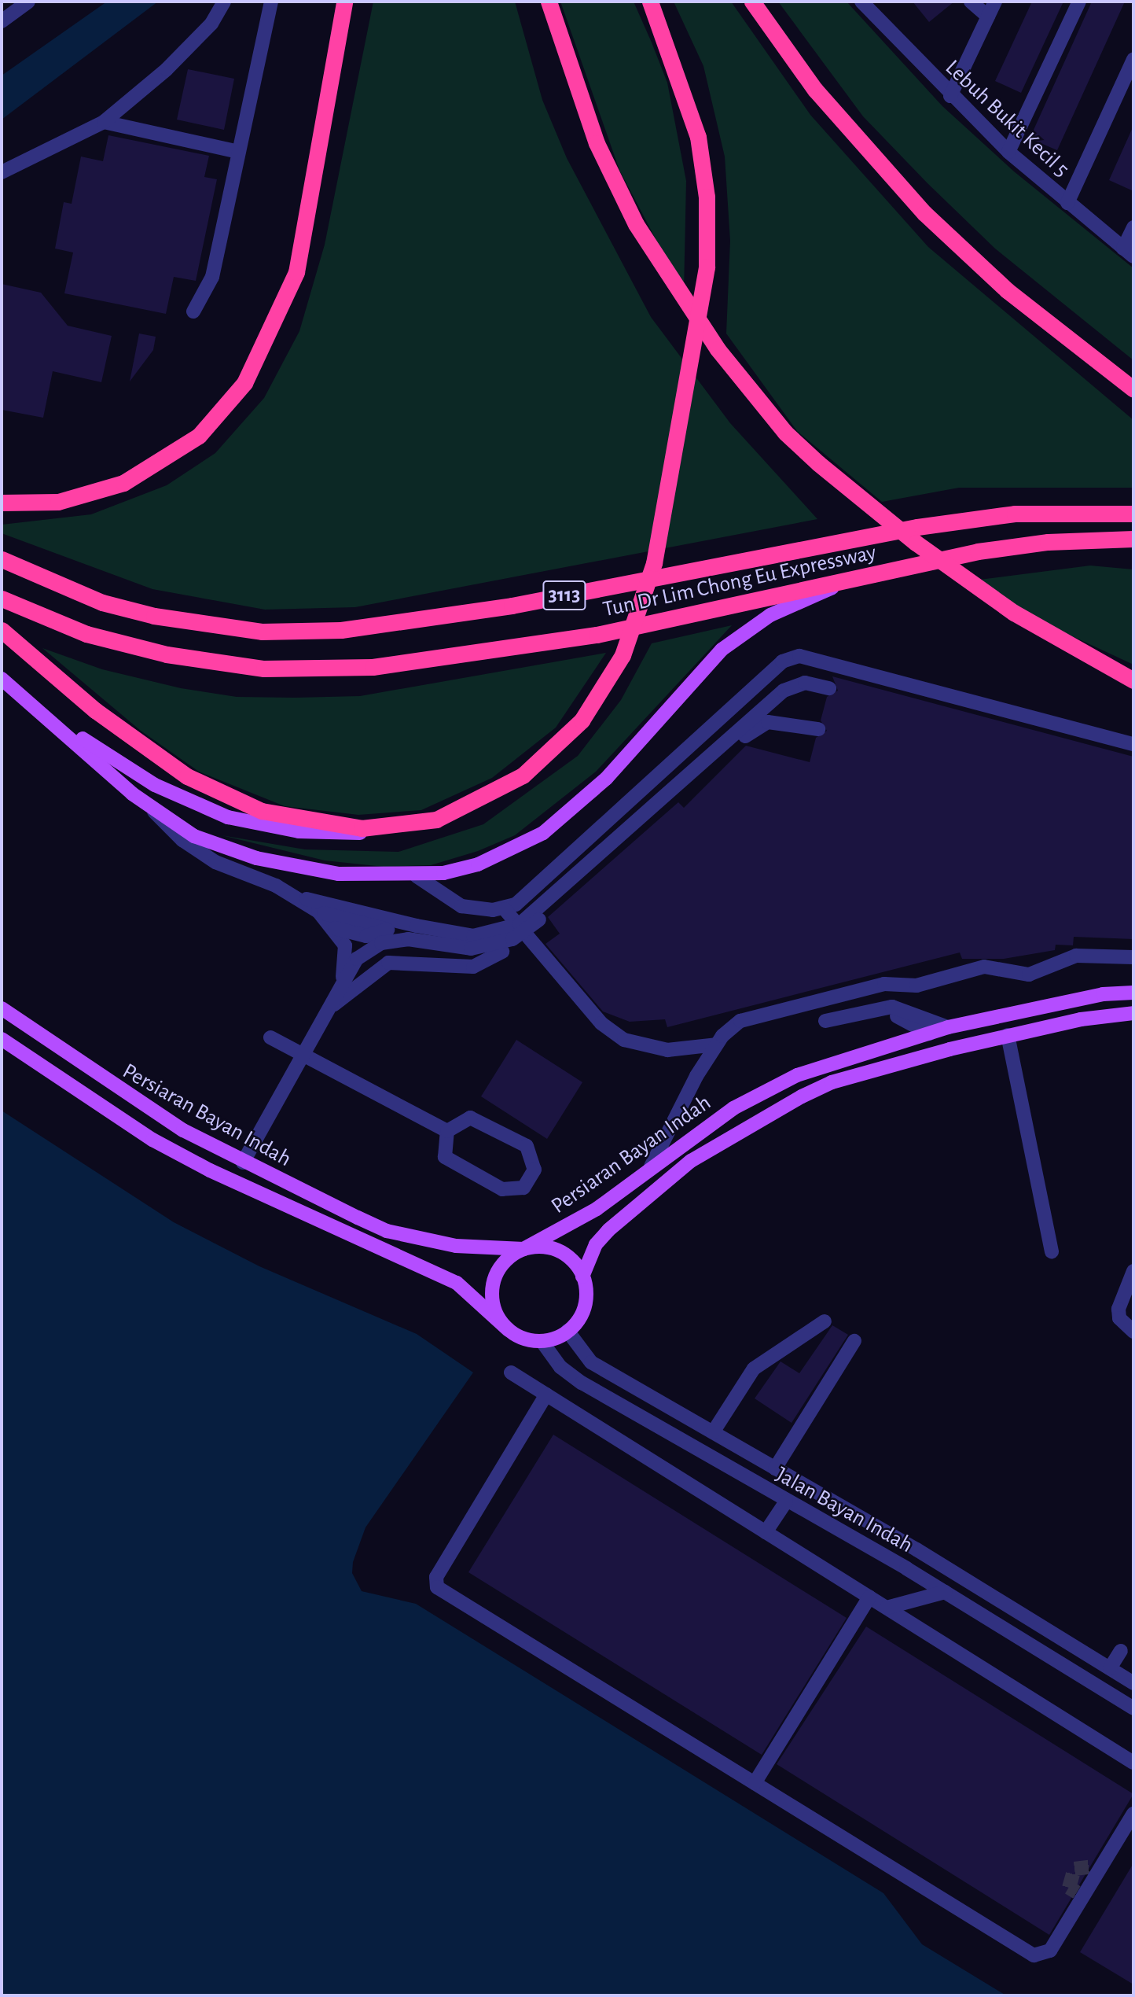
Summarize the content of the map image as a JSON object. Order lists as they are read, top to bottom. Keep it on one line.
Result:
{"streets":{"highway":["Tun Dr Lim Chong Eu Expressway","3113"],"main road":["Persiaran Bayan Indah"],"street":["Lebuh Bukit Kecil 5","Jalan Bayan Indah"]},"crossings":[["Persiaran Bayan Indah","Jalan Bayan Indah"]]}
